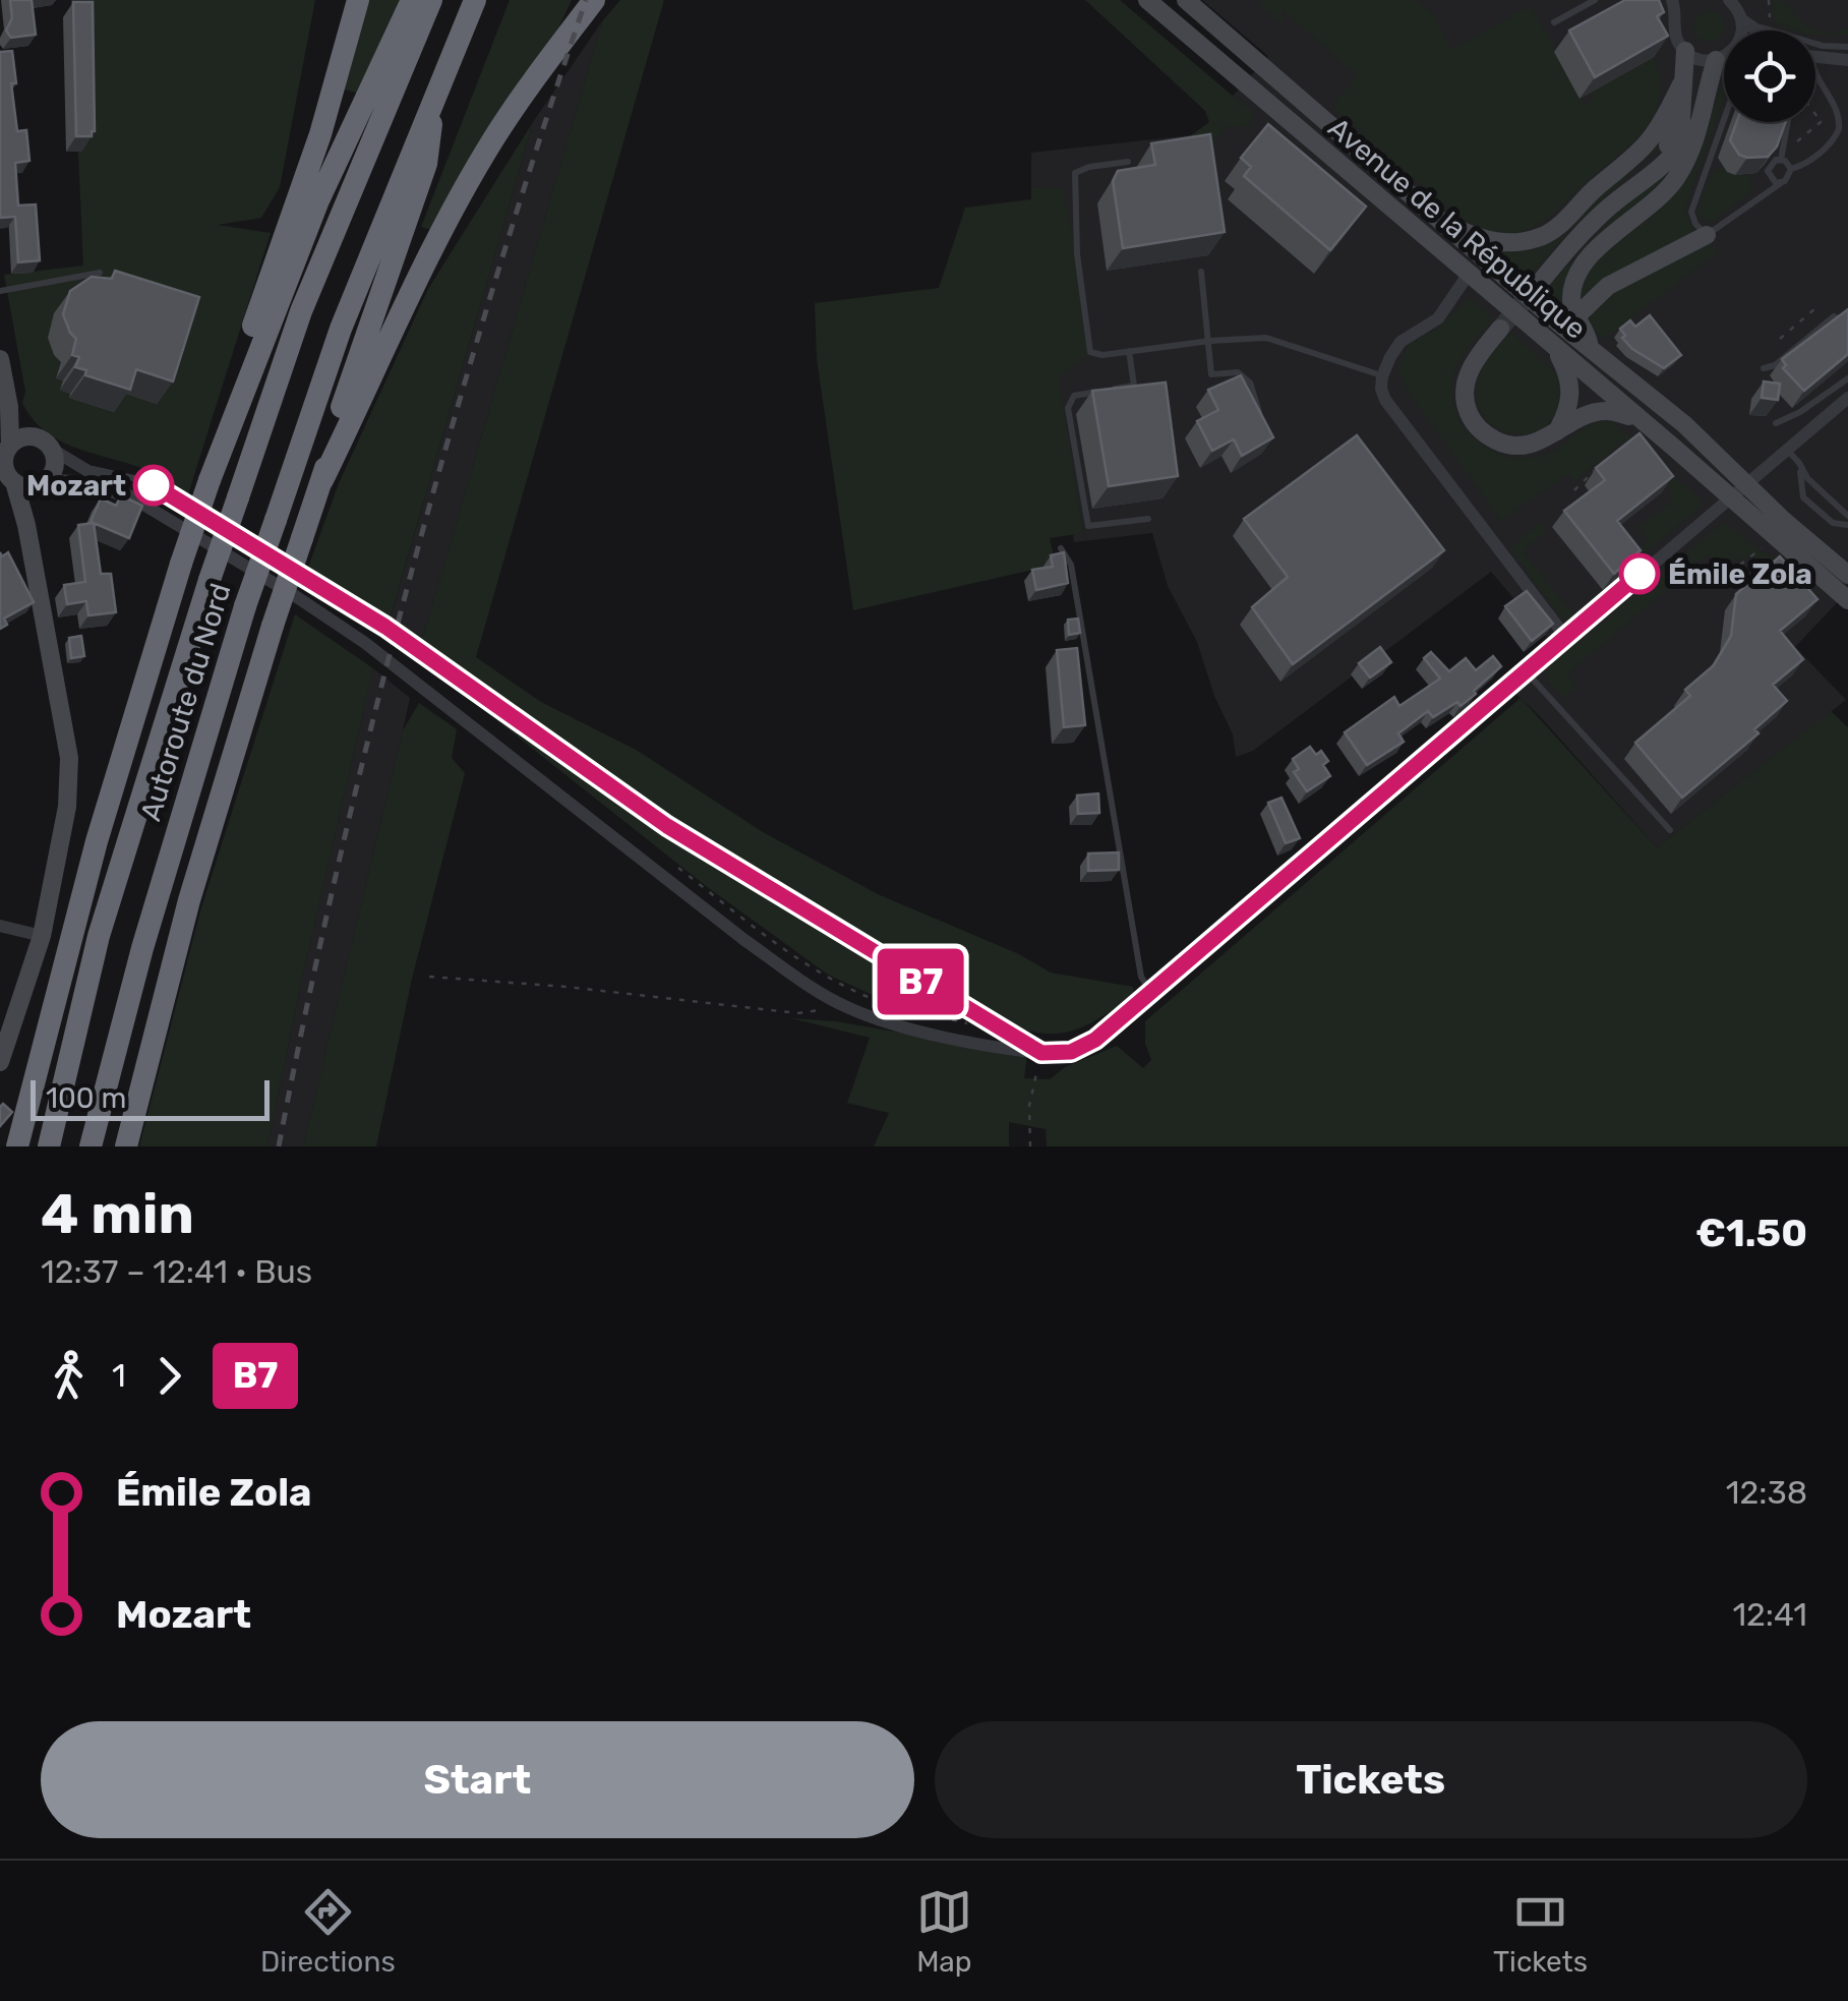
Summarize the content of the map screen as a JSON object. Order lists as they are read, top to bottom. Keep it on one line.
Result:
{"streets":{"highway":["Autoroute du Nord"],"main road":["Avenue de la République"]},"places":["Mozart","Émile Zola"],"lines":["bus line B7"],"scale_bar":"100 m","page":{"on_map":"B7","scale":"100 m","heading":["4 min","12:37 – 12:41 · Bus","€1.50"],"legs":["1","B7"],"list":[{"name":"Émile Zola","value":"12:38"},{"name":"Mozart","value":"12:41"}],"buttons":["Start","Tickets"],"tabs":["Directions","Map","Tickets"]}}
